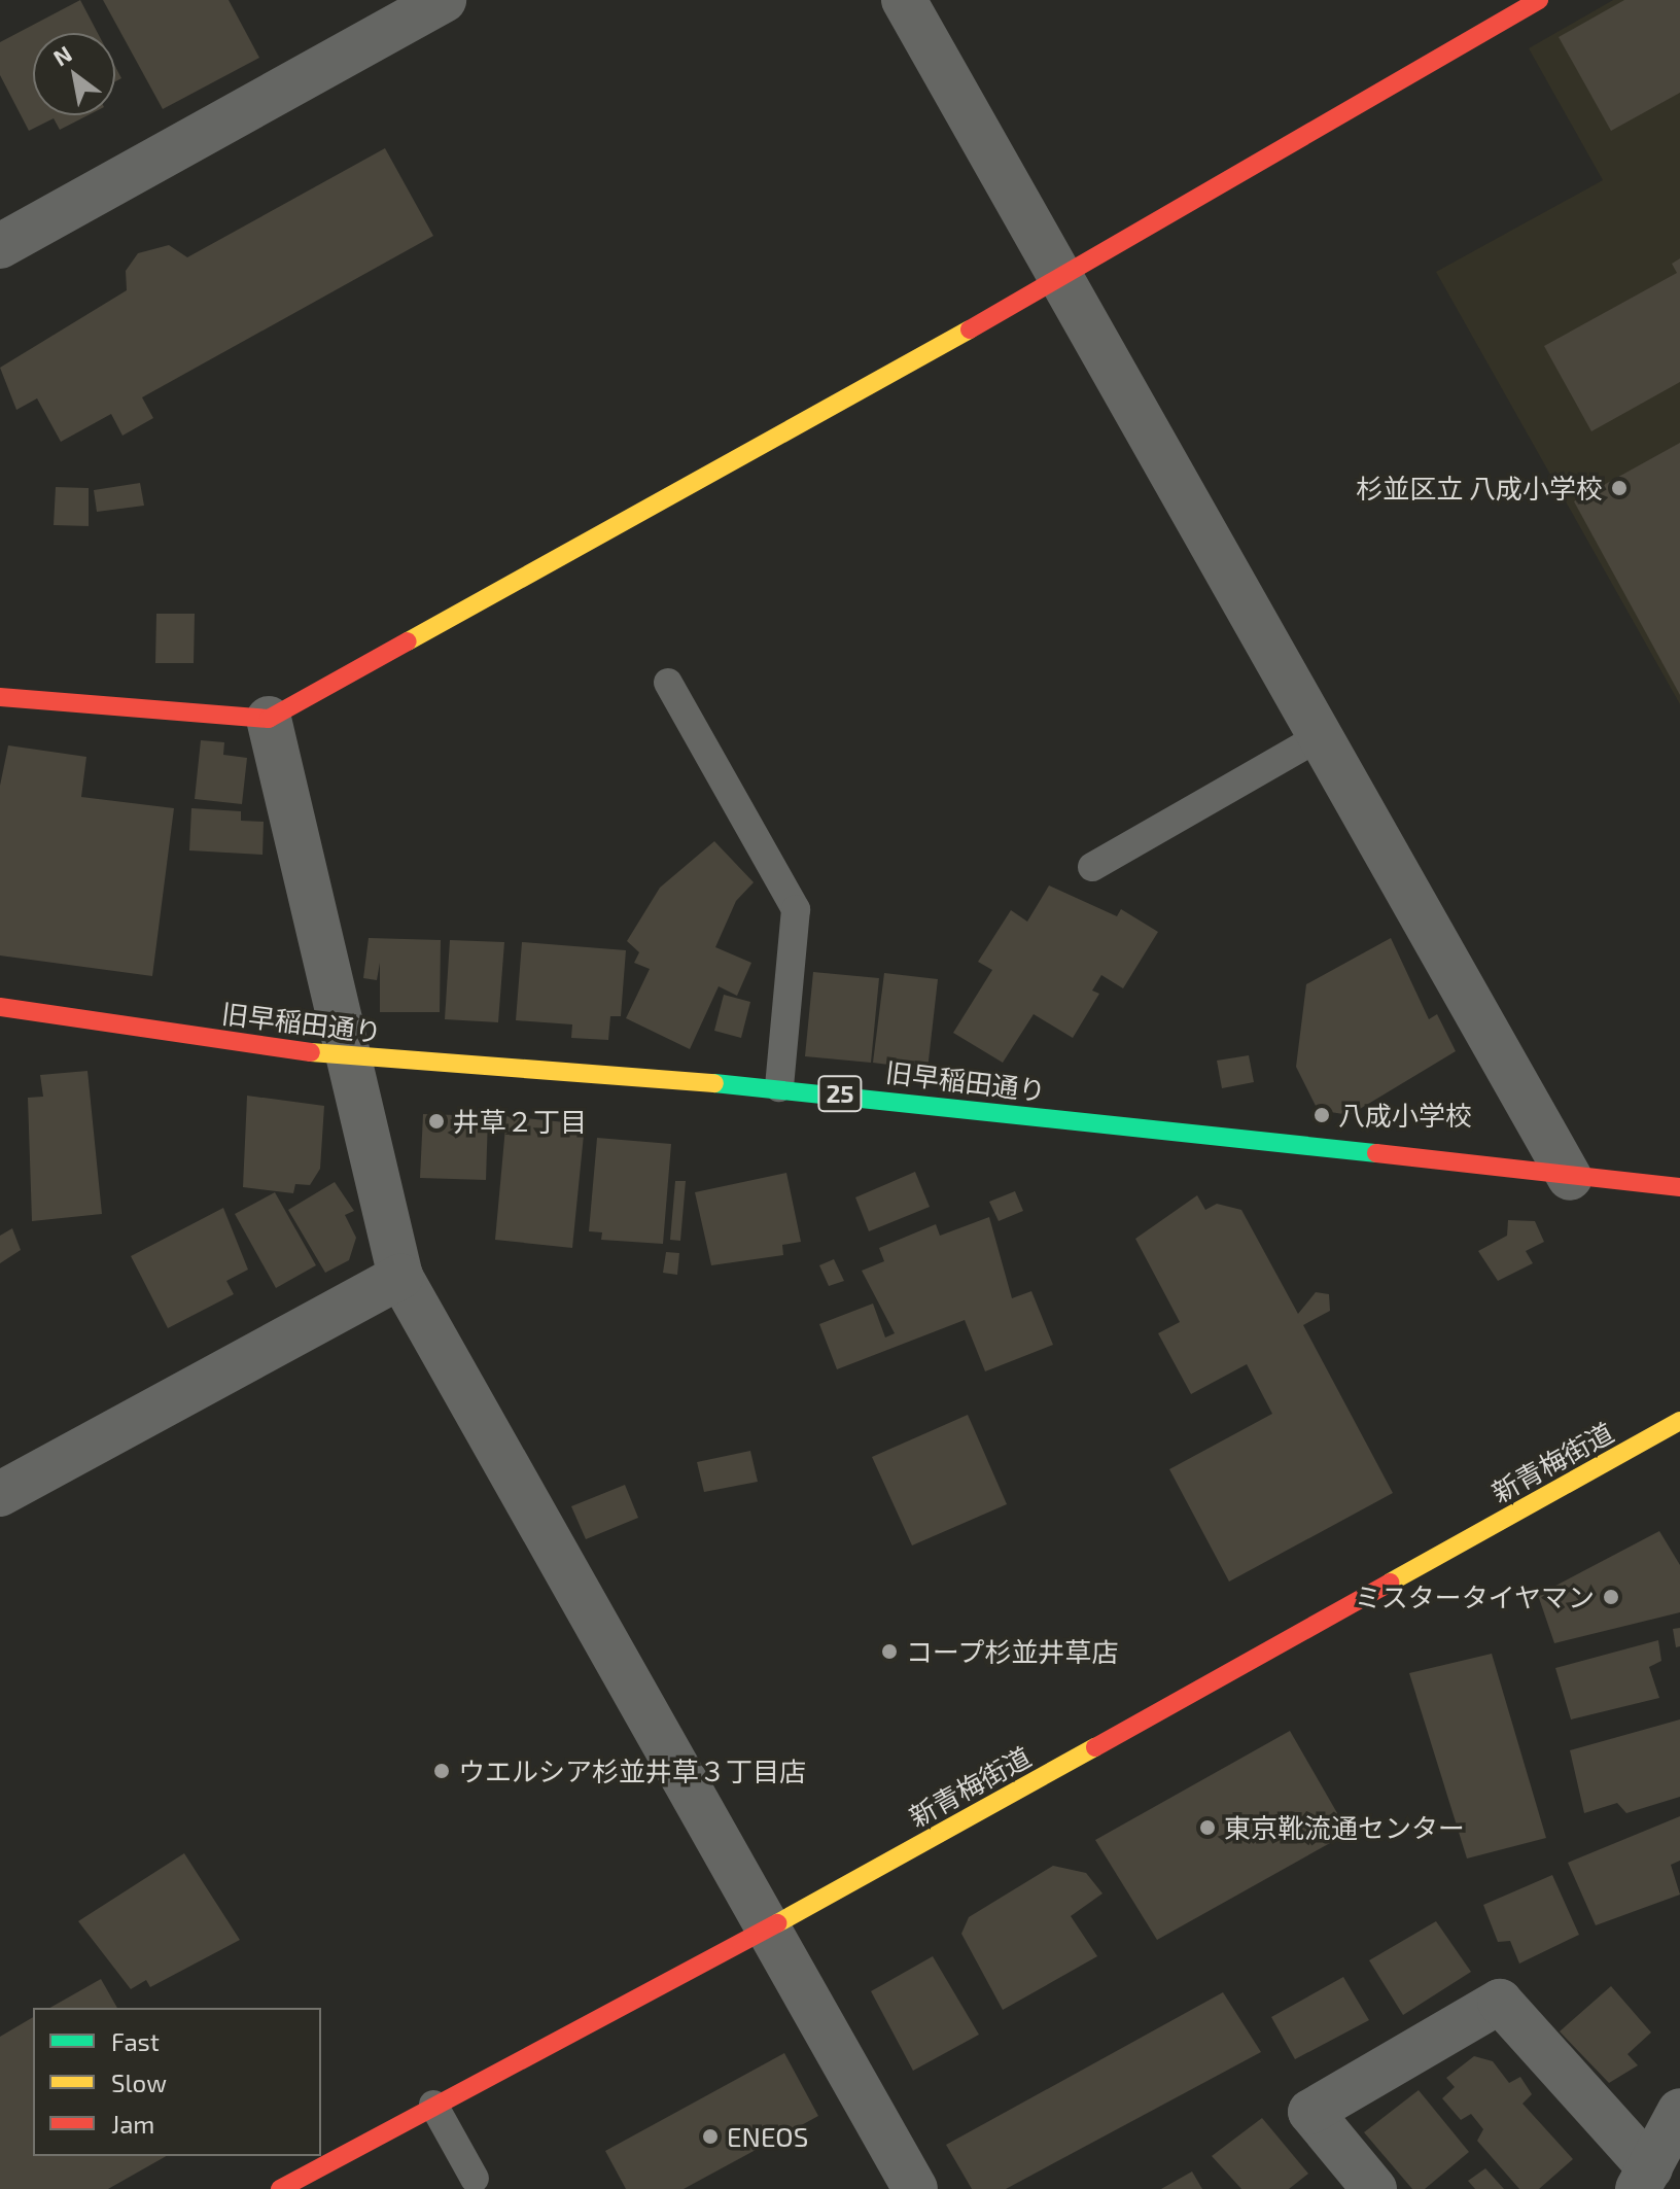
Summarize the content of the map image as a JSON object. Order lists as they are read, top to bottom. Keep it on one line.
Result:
{"streets":{"main road":["旧早稲田通り","25","新青梅街道"]},"places":["杉並区立 八成小学校","八成小学校","井草２丁目","ミスタータイヤマン","コープ杉並井草店","ウエルシア杉並井草３丁目店","東京靴流通センター","ENEOS"],"legend":["Fast","Slow","Jam"],"north":"top left"}
